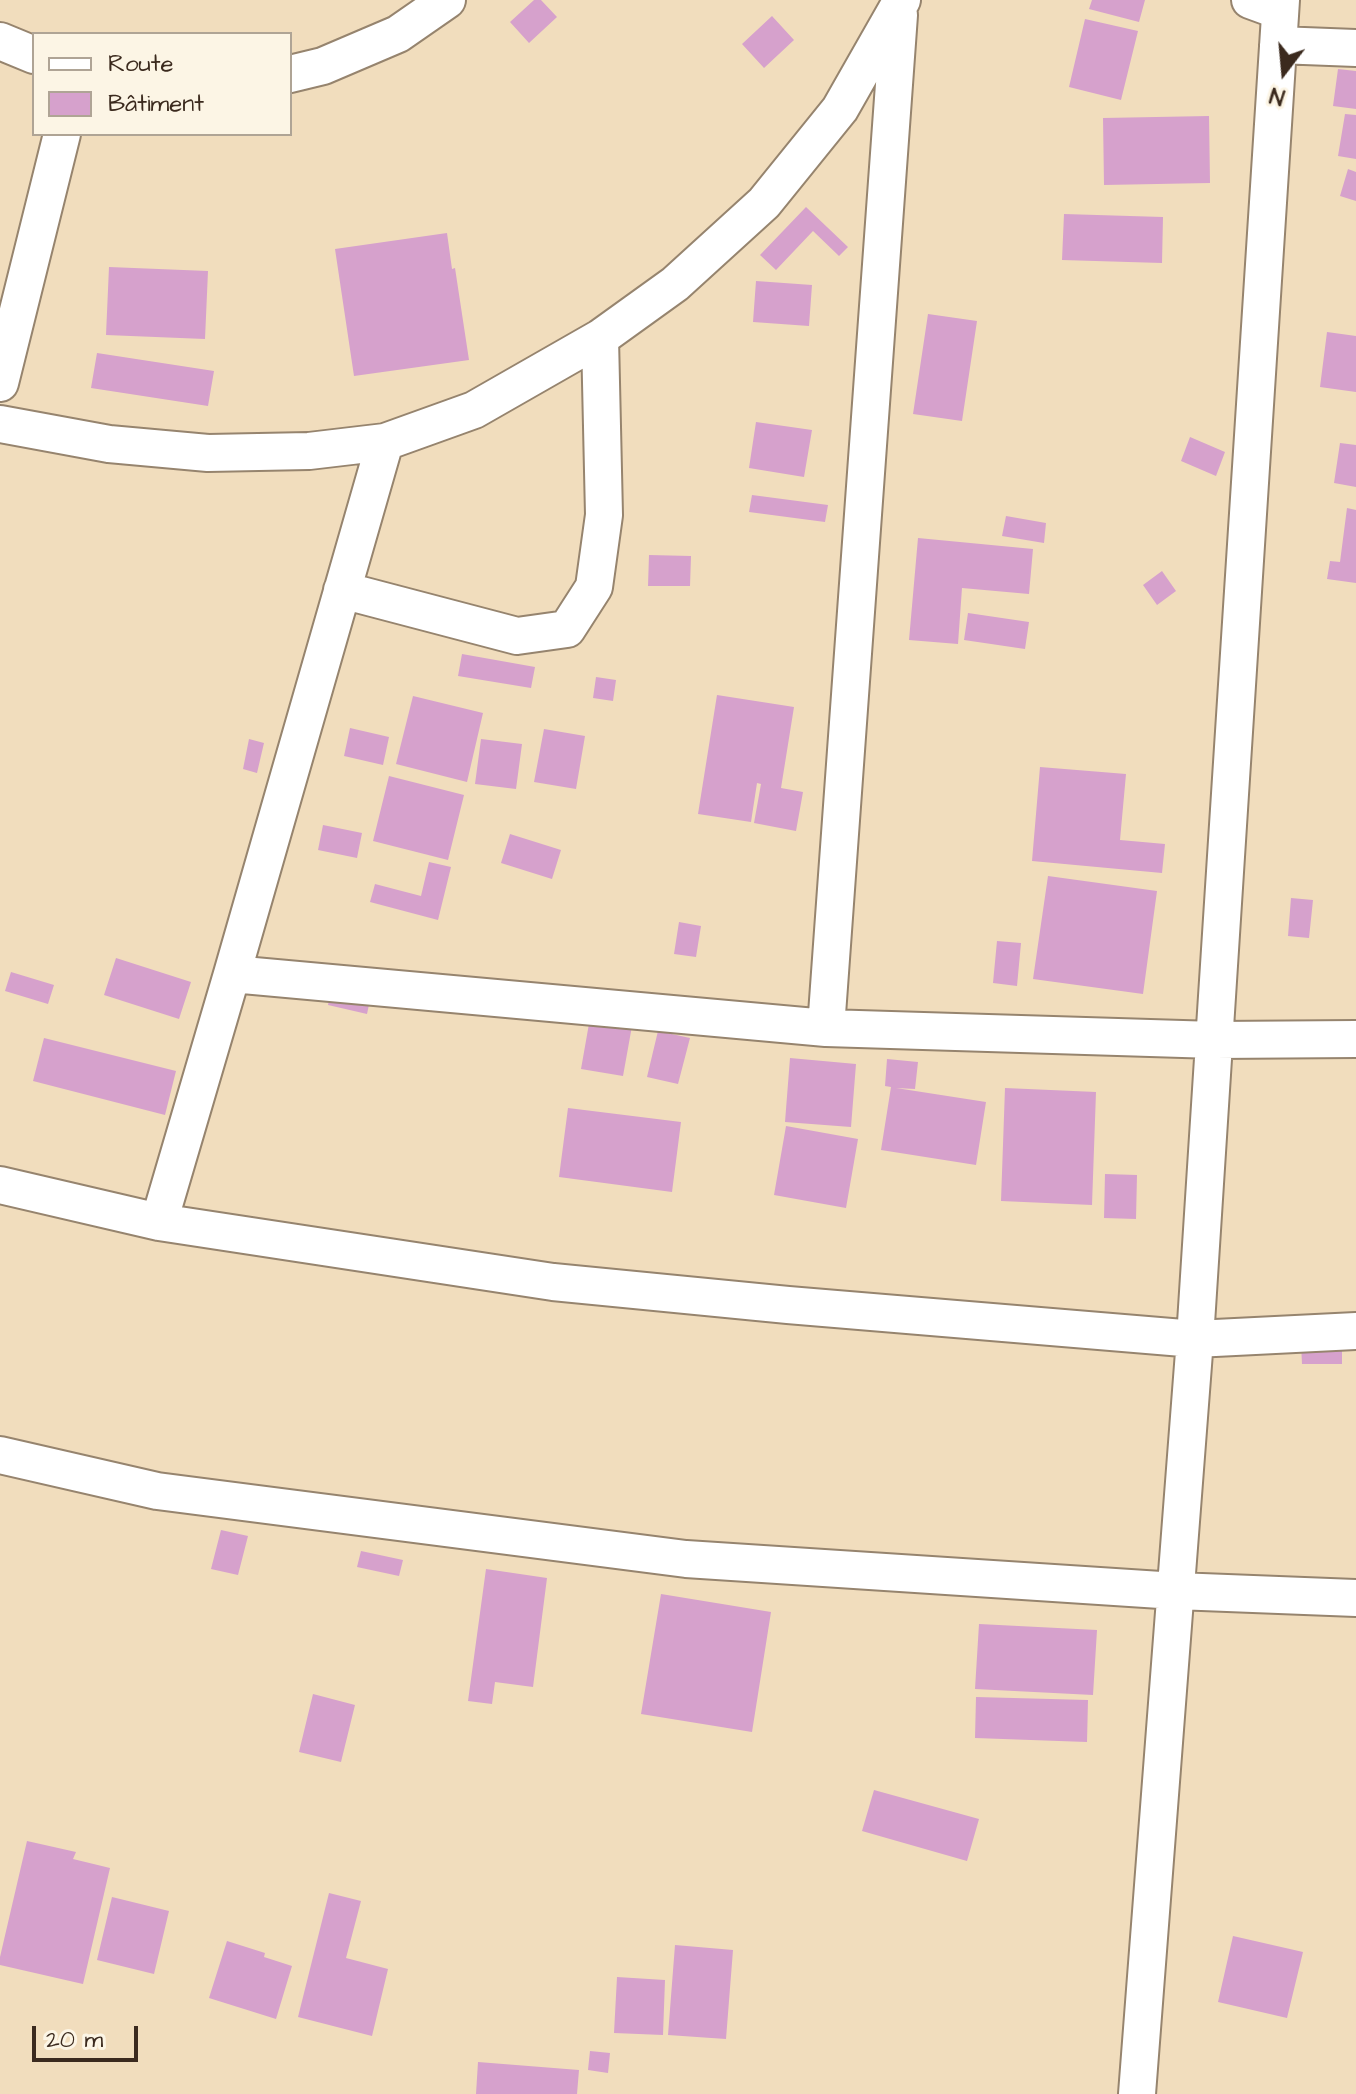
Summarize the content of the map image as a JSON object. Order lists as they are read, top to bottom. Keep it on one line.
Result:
{"legend":["Route","Bâtiment"],"scale_bar":"20 m","north":"bottom"}
